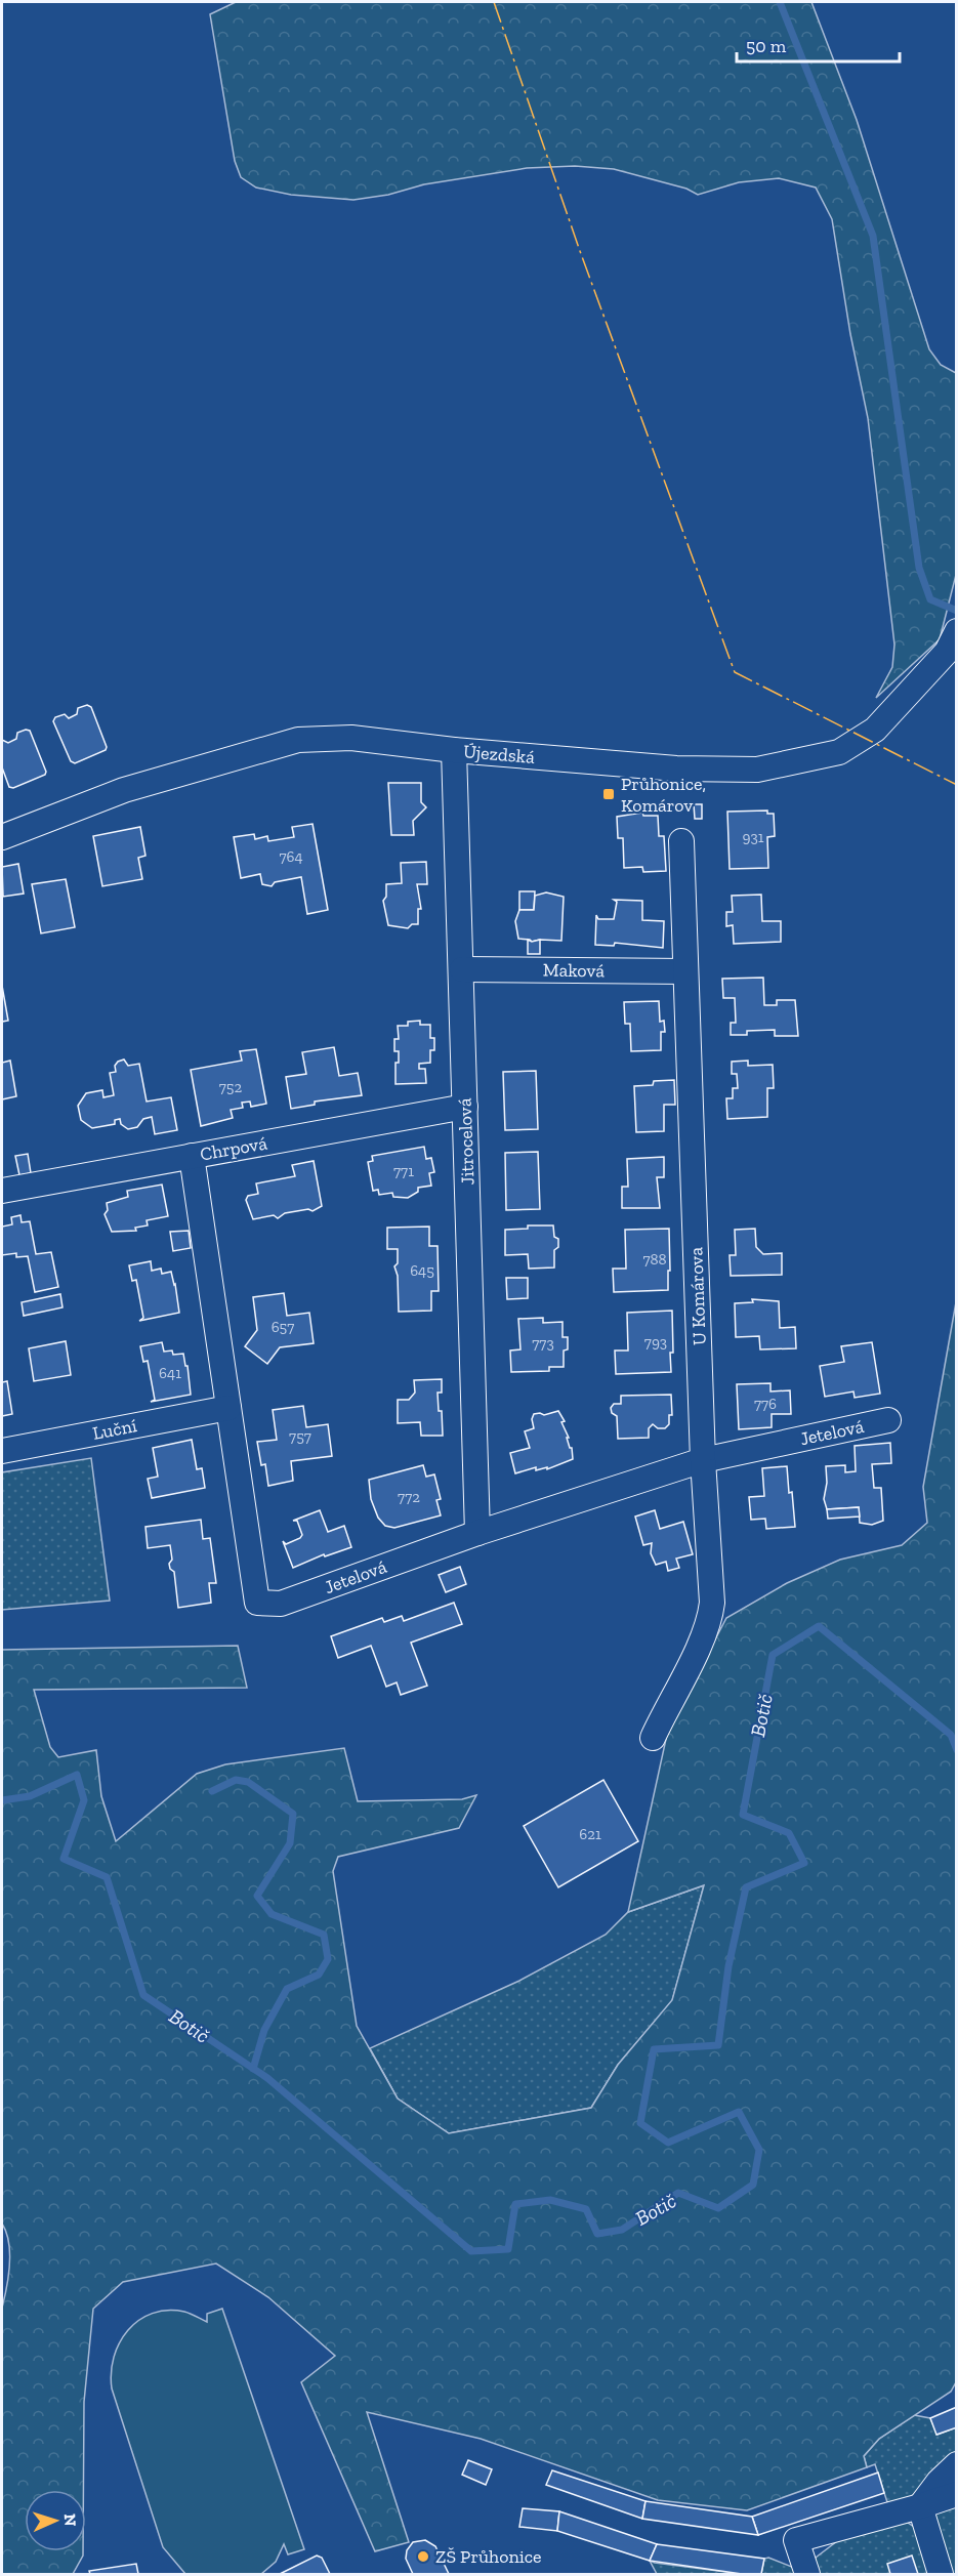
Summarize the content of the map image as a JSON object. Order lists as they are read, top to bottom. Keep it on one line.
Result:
{"streets":{"street":["Újezdská","Maková","Jitrocelová","Chrpová","U Komárova","Luční","Jetelová"]},"crossings":[["Újezdská","Jitrocelová"],["Maková","Jitrocelová"],["Maková","U Komárova"],["Jitrocelová","Chrpová"],["Jitrocelová","Jetelová"],["Chrpová","Jetelová"],["U Komárova","Jetelová"],["Luční","Jetelová"]],"water":["Botič"],"places":{"transit":["Průhonice, Komárov"],"other":["ZŠ Průhonice"]},"house_numbers":["931","764","752","771","788","645","657","793","773","641","776","757","772","621"],"scale_bar":"50 m","north":"right"}
